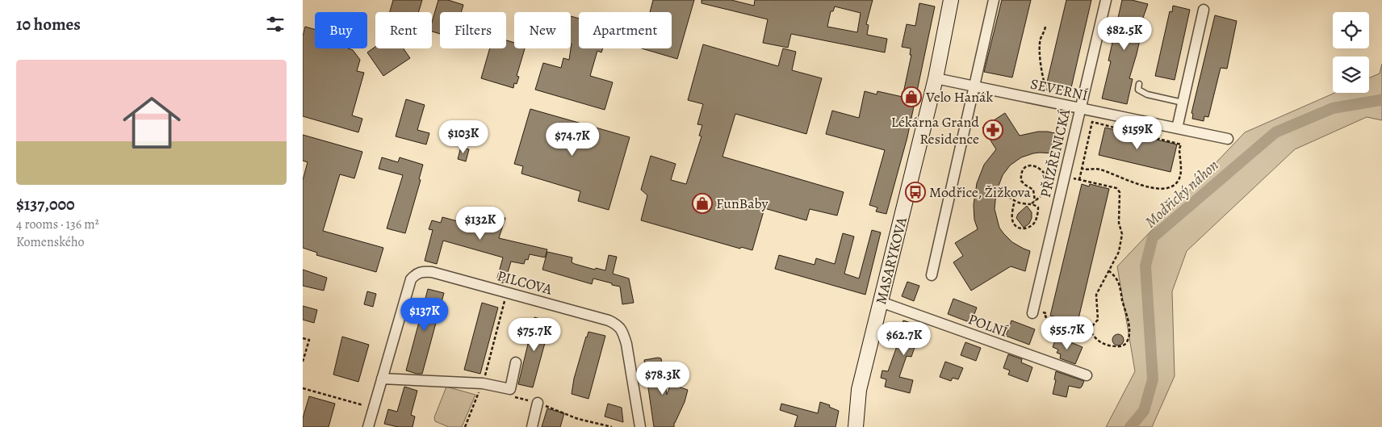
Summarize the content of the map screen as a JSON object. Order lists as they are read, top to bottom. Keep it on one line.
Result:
{"streets":{"street":["SEVERNÍ","PŘÍZŘENICKÁ","MASARYKOVA","PILCOVA","POLNÍ"]},"crossings":[["SEVERNÍ","PŘÍZŘENICKÁ"],["SEVERNÍ","MASARYKOVA"],["MASARYKOVA","POLNÍ"]],"water":["Modřický náhon"],"places":{"shop":["Velo Hanák","FunBaby"],"pharmacy":["Lékárna Grand Residence"],"bus stop":["Modřice, Žižkova"]},"page":{"heading":"10 homes","chip":["Buy","Rent","Filters","New","Apartment"],"price":["$82.5K","$159K","$103K","$74.7K","$132K","$137K","$55.7K","$75.7K","$62.7K","$78.3K"],"list":[{"name":"$137,000","note":"4 rooms · 136 m² · Komenského"}]}}
